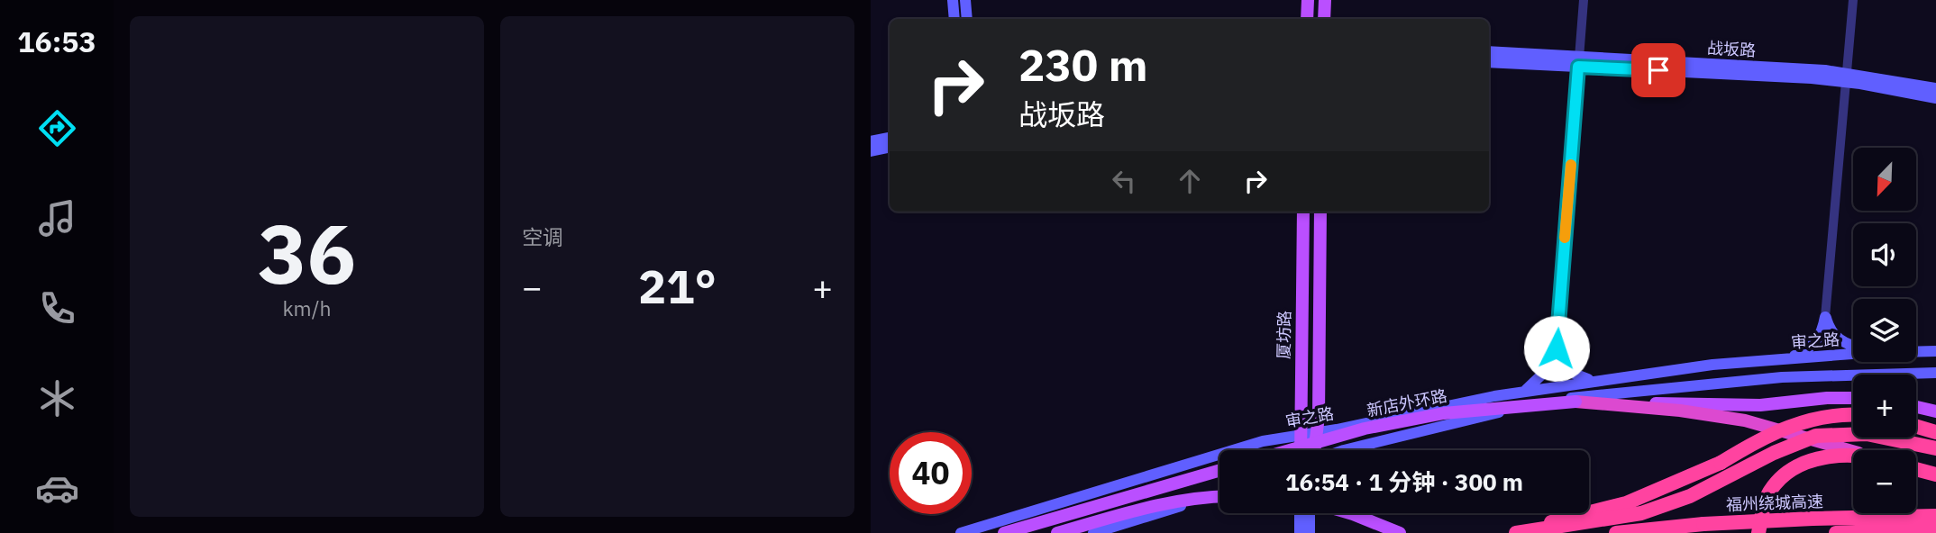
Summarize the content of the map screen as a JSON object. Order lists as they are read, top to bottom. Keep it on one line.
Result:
{"streets":{"highway":["福州绕城高速"],"main road":["战坂路","厦坊路","审之路","新店外环路"]},"crossings":[["厦坊路","审之路"]],"north":"bottom left","page":{"tabs":"16:53","tile":[["36","km/h"],"空调"],"turn":["230 m","战坂路"],"map_buttons":["+","−"],"heat":["−","21°","+"],"limit":"40","trip":"16:54 · 1 分钟 · 300 m"}}
